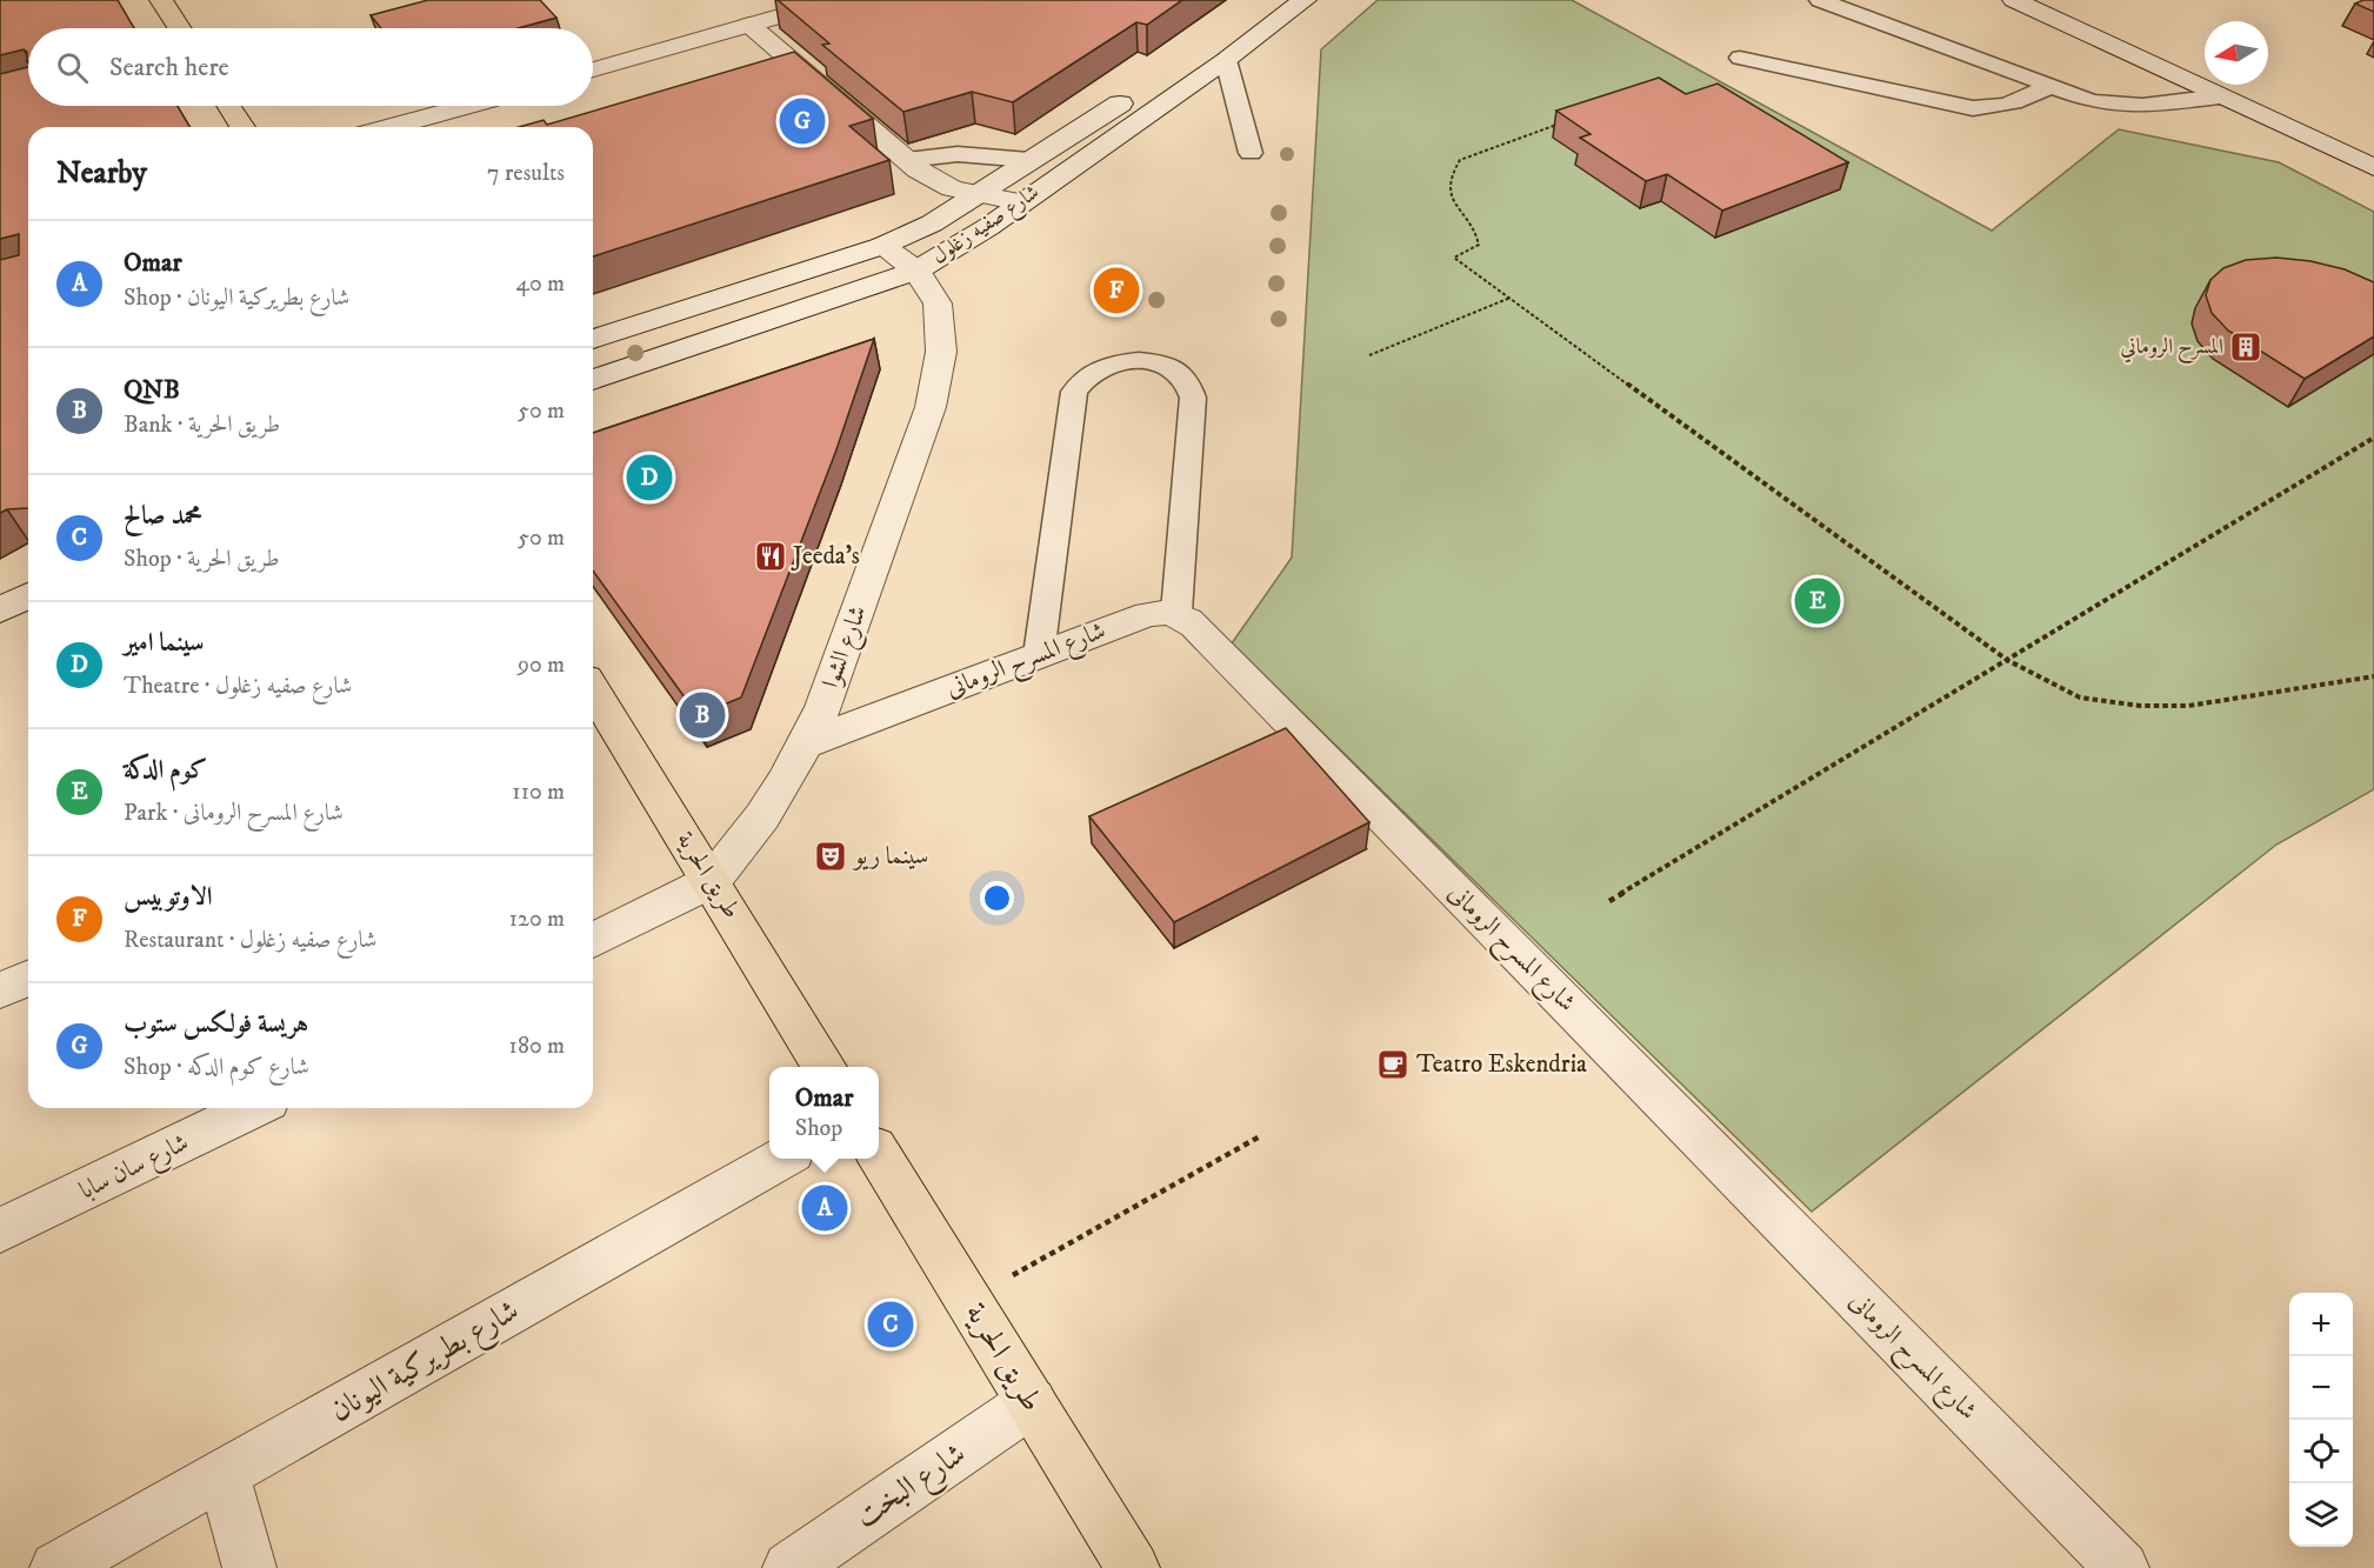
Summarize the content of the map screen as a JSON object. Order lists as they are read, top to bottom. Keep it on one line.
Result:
{"streets":{"main road":["طريق الحرية"],"street":["شارع صفيه زغلول","شارع الشوا","شارع المسرح الرومانى","شارع سان سابا","شارع بطريركية اليونان","شارع البخت"]},"crossings":[["شارع صفيه زغلول","شارع الشوا"],["شارع الشوا","شارع المسرح الرومانى"],["شارع الشوا","طريق الحرية"],["طريق الحرية","شارع البخت"]],"places":{"building":["المسرح الروماني"],"restaurant":["Jeeda’s"],"theatre":["سينما ريو"],"cafe":["Teatro Eskendria"]},"north":"left","page":{"search":"Search here","pins":["G","F","D","E","B","A","C"],"heading":["Nearby","7 results"],"list":[{"mark":"A","name":"Omar","note":"Shop · شارع بطريركية اليونان","value":"40 m"},{"mark":"B","name":"QNB","note":"Bank · طريق الحرية","value":"50 m"},{"mark":"C","name":"محمد صالح","note":"Shop · طريق الحرية","value":"50 m"},{"mark":"D","name":"سينما امير","note":"Theatre · شارع صفيه زغلول","value":"90 m"},{"mark":"E","name":"كوم الدكة","note":"Park · شارع المسرح الرومانى","value":"110 m"},{"mark":"F","name":"الاوتوبيس","note":"Restaurant · شارع صفيه زغلول","value":"120 m"},{"mark":"G","name":"هريسة فولكس ستوب","note":"Shop · شارع كوم الدكه","value":"180 m"}],"popup":["Omar","Shop"],"map_buttons":["+","−"]}}
